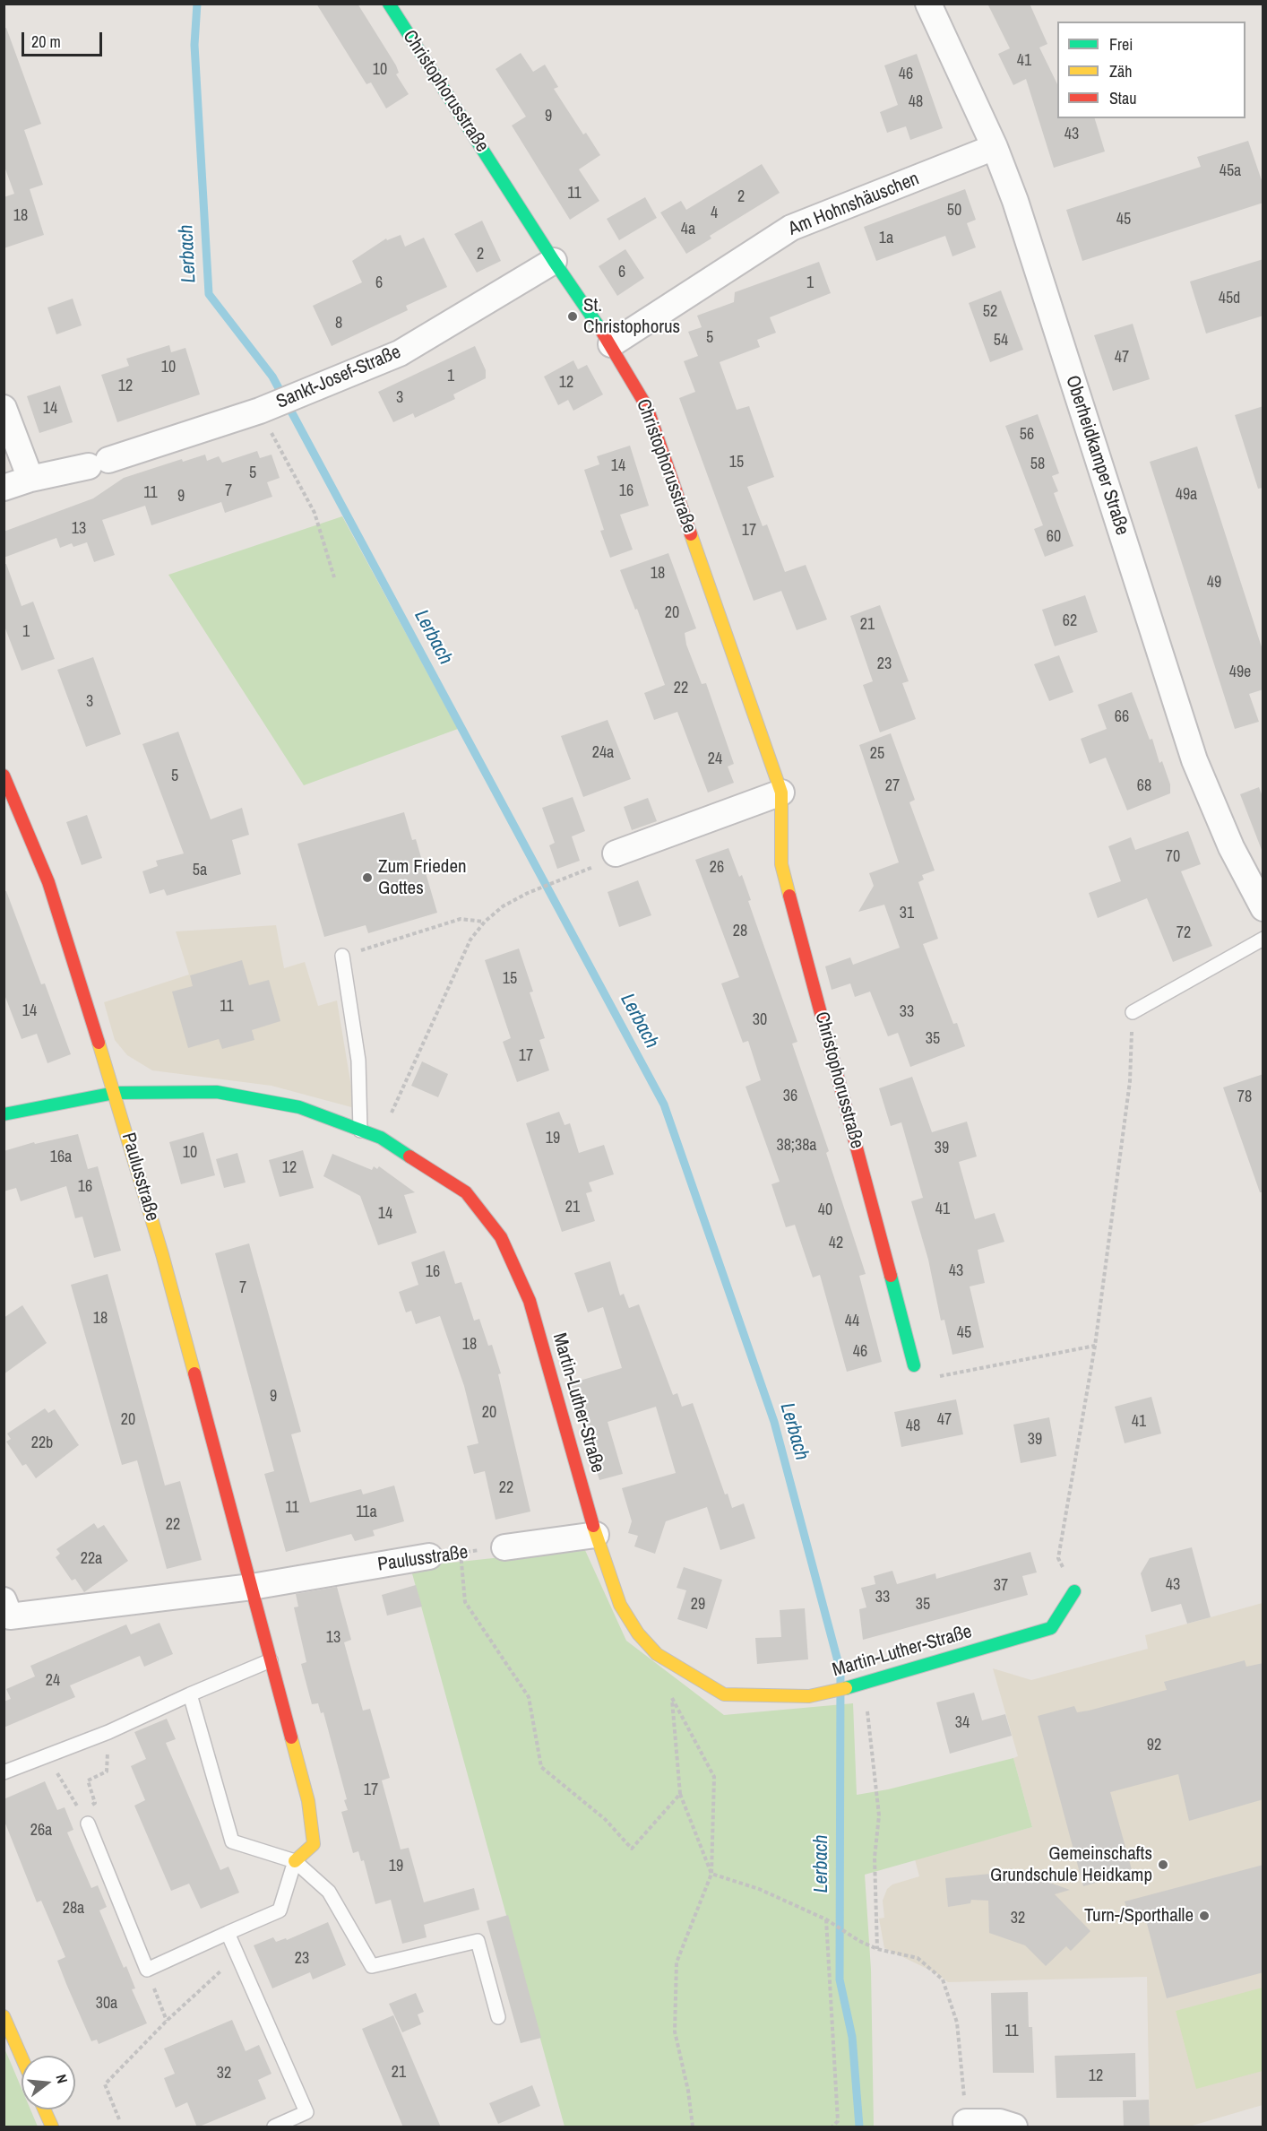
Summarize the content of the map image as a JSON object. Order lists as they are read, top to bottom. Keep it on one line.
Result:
{"streets":{"street":["Christophorusstraße","Am Hohnshäuschen","Sankt-Josef-Straße","Oberheidkamper Straße","Paulusstraße","Martin-Luther-Straße"]},"crossings":[["Christophorusstraße","Am Hohnshäuschen"],["Christophorusstraße","Sankt-Josef-Straße"],["Am Hohnshäuschen","Oberheidkamper Straße"],["Paulusstraße","Martin-Luther-Straße"]],"water":["Lerbach"],"places":["St. Christophorus","Zum Frieden Gottes","Gemeinschafts Grundschule Heidkamp","Turn-/Sporthalle"],"house_numbers":["41","10","46","48","9","43","45a","11","2","50","4","18","45","4a","1a","2","6","6","1","45d","52","8","5","54","47","10","1","12","12","3","14","56","15","58","14","5","7","16","11","49a","9","13","17","60","18","49","20","62","21","1","23","49e","22","3","66","24a","25","24","5","27","68","70","26","5a","31","28","72","15","11","14","33","30","35","17","36","78","19","38;38a","39","10","16a","12","16","21","41","40","14","42","43","16","7","18","44","45","18","46","9","20","20","47","41","48","39","22b","22","11","11a","22","22a","43","37","33","29","35","13","24","34","92","17","26a","19","28a","32","23","30a","11","21","32","12"],"legend":["Frei","Zäh","Stau"],"scale_bar":"20 m","north":"right"}
